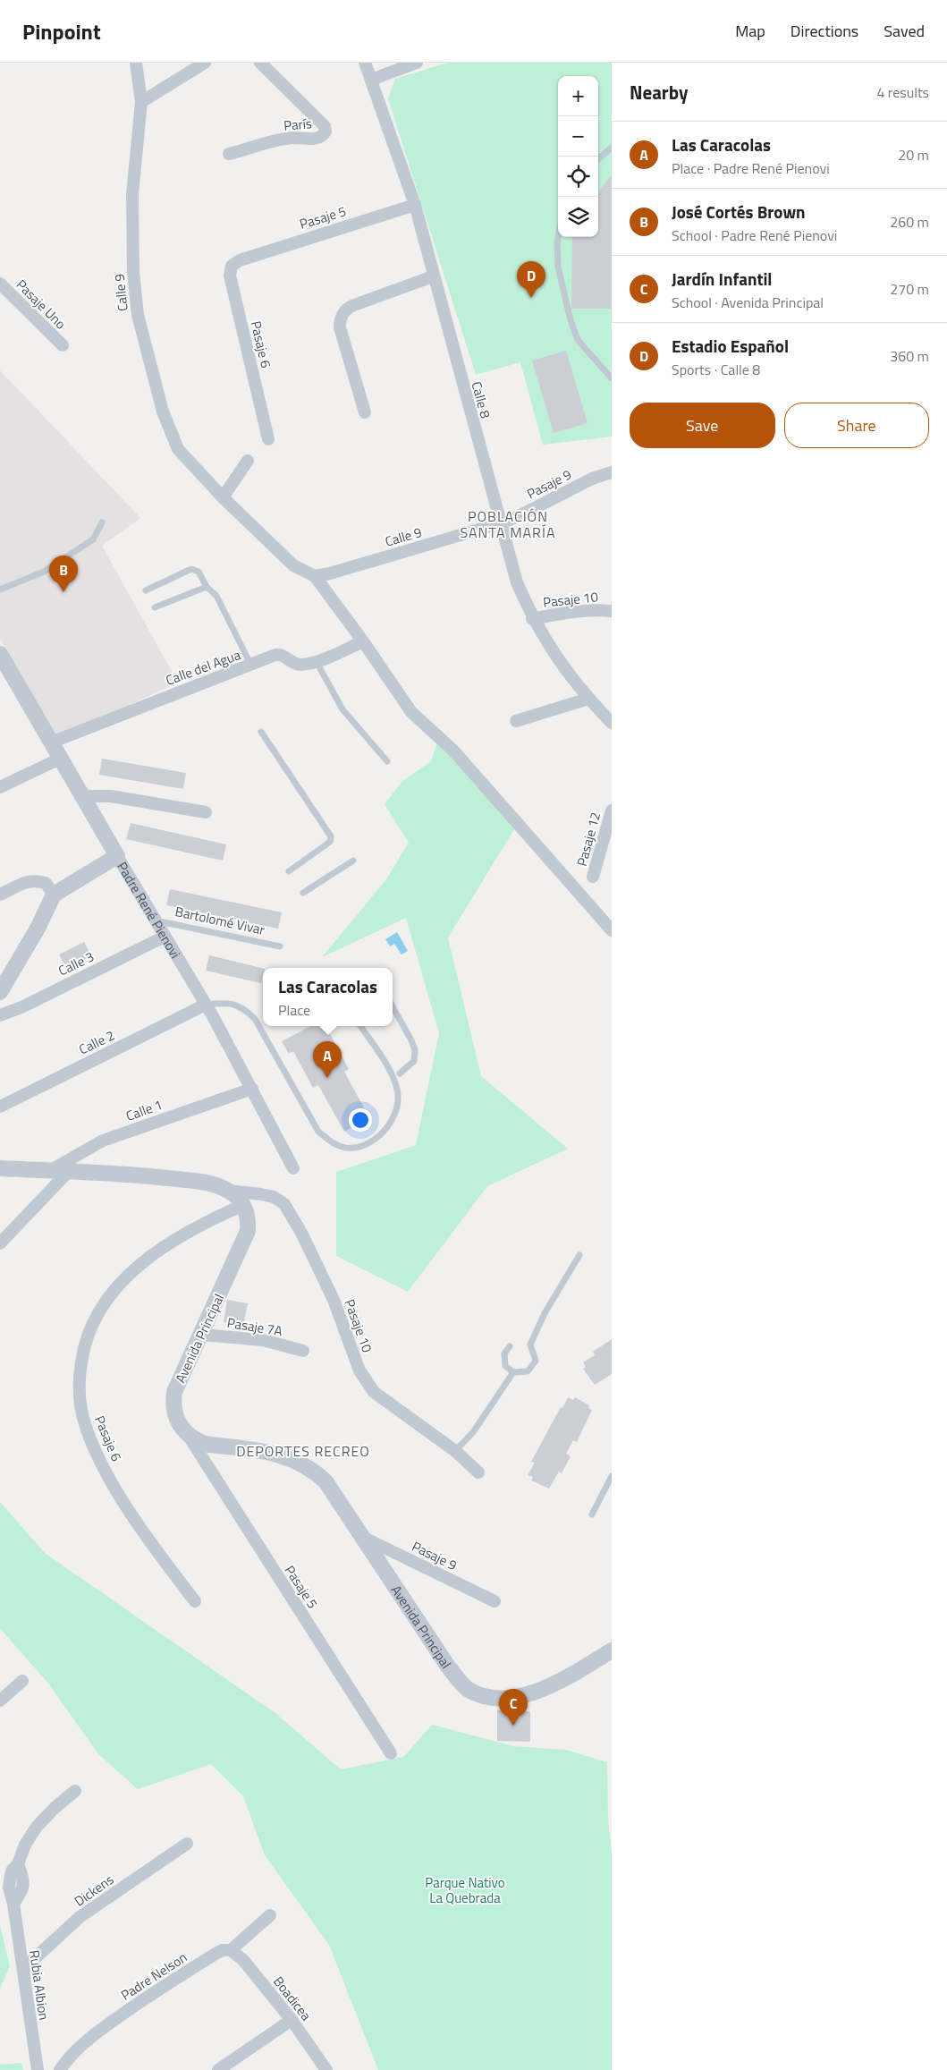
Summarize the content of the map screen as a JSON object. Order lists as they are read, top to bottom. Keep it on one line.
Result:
{"streets":{"street":["París","Pasaje 5","Calle 9","Pasaje Uno","Pasaje 6","Calle 8","Pasaje 9","Pasaje 10","Calle del Agua","Pasaje 12","Padre René Pienovi","Calle 3","Calle 2","Calle 1","Pasaje 7A","Avenida Principal","Dickens","Padre Nelson","Rubia Albion","Boadicea"],"lane":["Bartolomé Vivar"]},"crossings":[["Pasaje 5","Pasaje 6"],["Pasaje 5","Calle 8"],["Pasaje 5","Avenida Principal"],["Calle 9","Calle 8"],["Calle 9","Pasaje 9"],["Calle 9","Calle del Agua"],["Pasaje 6","Avenida Principal"],["Calle 8","Pasaje 9"],["Calle 8","Pasaje 10"],["Pasaje 9","Avenida Principal"],["Calle del Agua","Padre René Pienovi"],["Padre René Pienovi","Bartolomé Vivar"],["Padre René Pienovi","Calle 3"],["Padre René Pienovi","Calle 2"],["Padre René Pienovi","Calle 1"],["Pasaje 7A","Avenida Principal"],["Dickens","Rubia Albion"],["Padre Nelson","Boadicea"]],"districts":["POBLACIÓN SANTA MARÍA","DEPORTES RECREO"],"parks":["Parque Nativo La Quebrada"],"page":{"header":"Pinpoint","nav":["Map","Directions","Saved"],"heading":["Nearby","4 results"],"map_buttons":["+","−"],"list":[{"mark":"A","name":"Las Caracolas","note":"Place · Padre René Pienovi","value":"20 m"},{"mark":"B","name":"José Cortés Brown","note":"School · Padre René Pienovi","value":"260 m"},{"mark":"C","name":"Jardín Infantil","note":"School · Avenida Principal","value":"270 m"},{"mark":"D","name":"Estadio Español","note":"Sports · Calle 8","value":"360 m"}],"pins":["D","B","A","C"],"buttons":["Save","Share"],"popup":["Las Caracolas","Place"]}}
